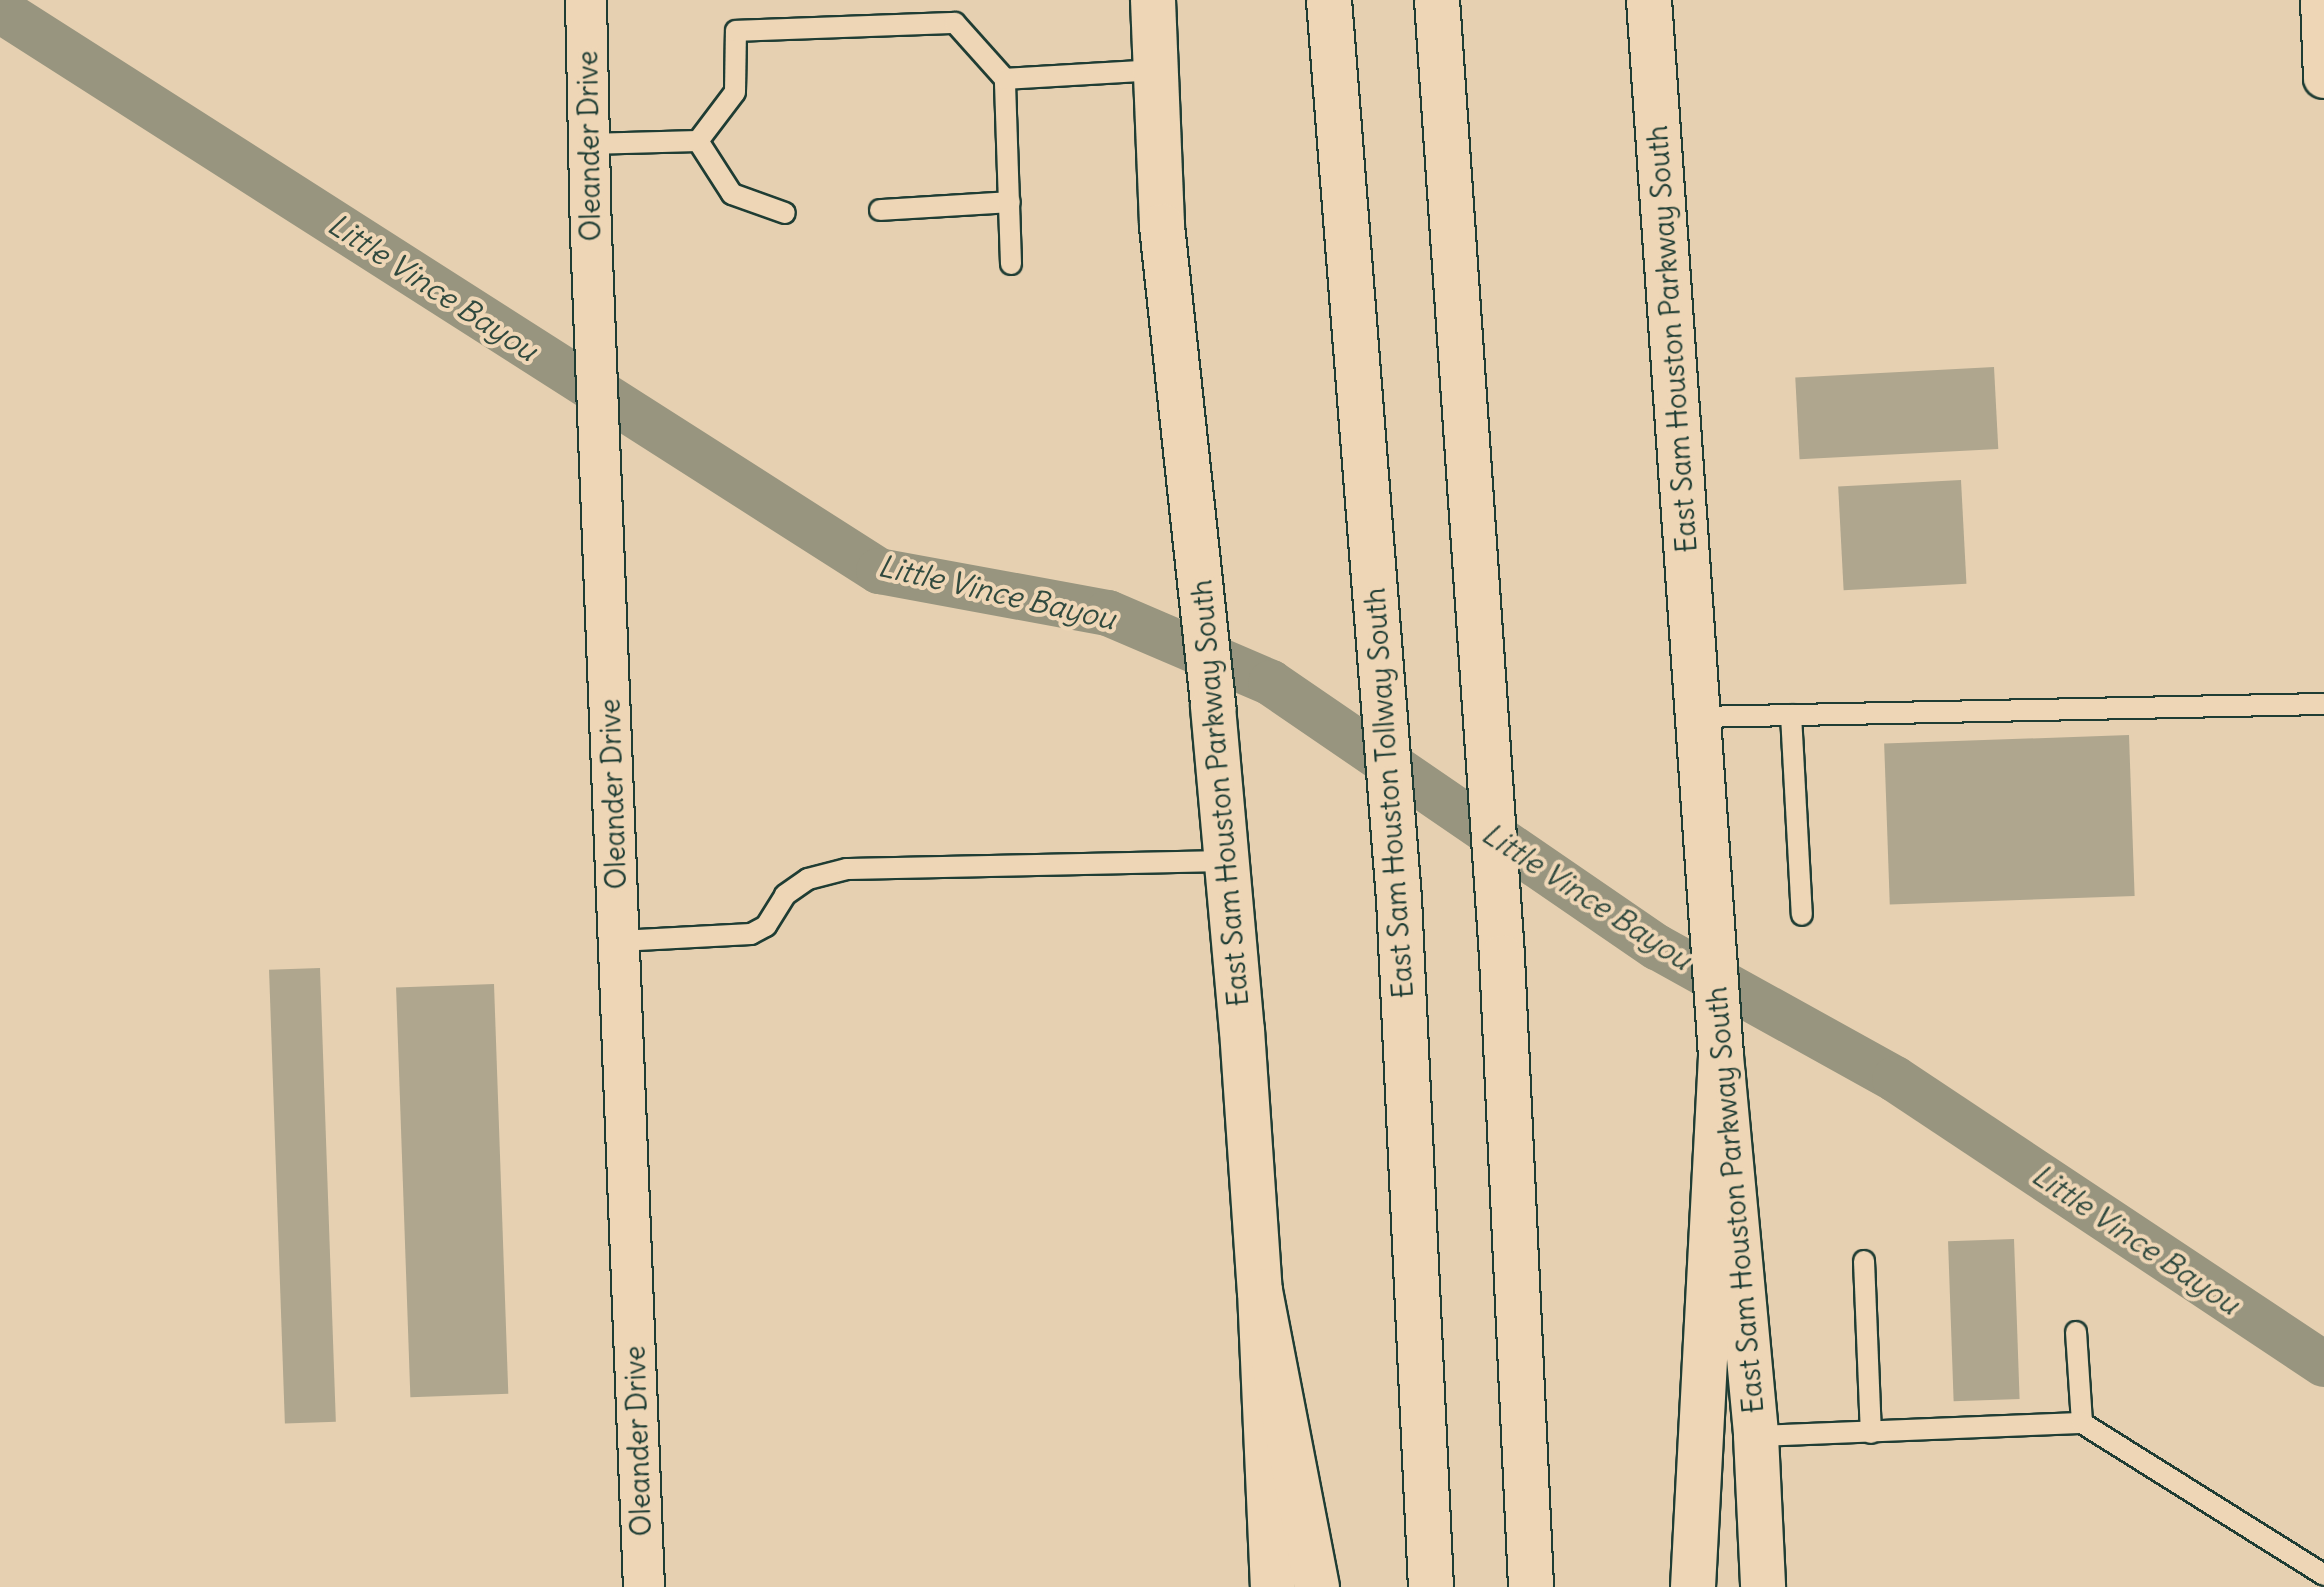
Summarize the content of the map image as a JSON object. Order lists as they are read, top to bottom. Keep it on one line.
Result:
{"streets":{"main road":["East Sam Houston Parkway South","East Sam Houston Tollway South"],"street":["Oleander Drive"]},"water":["Little Vince Bayou"]}
